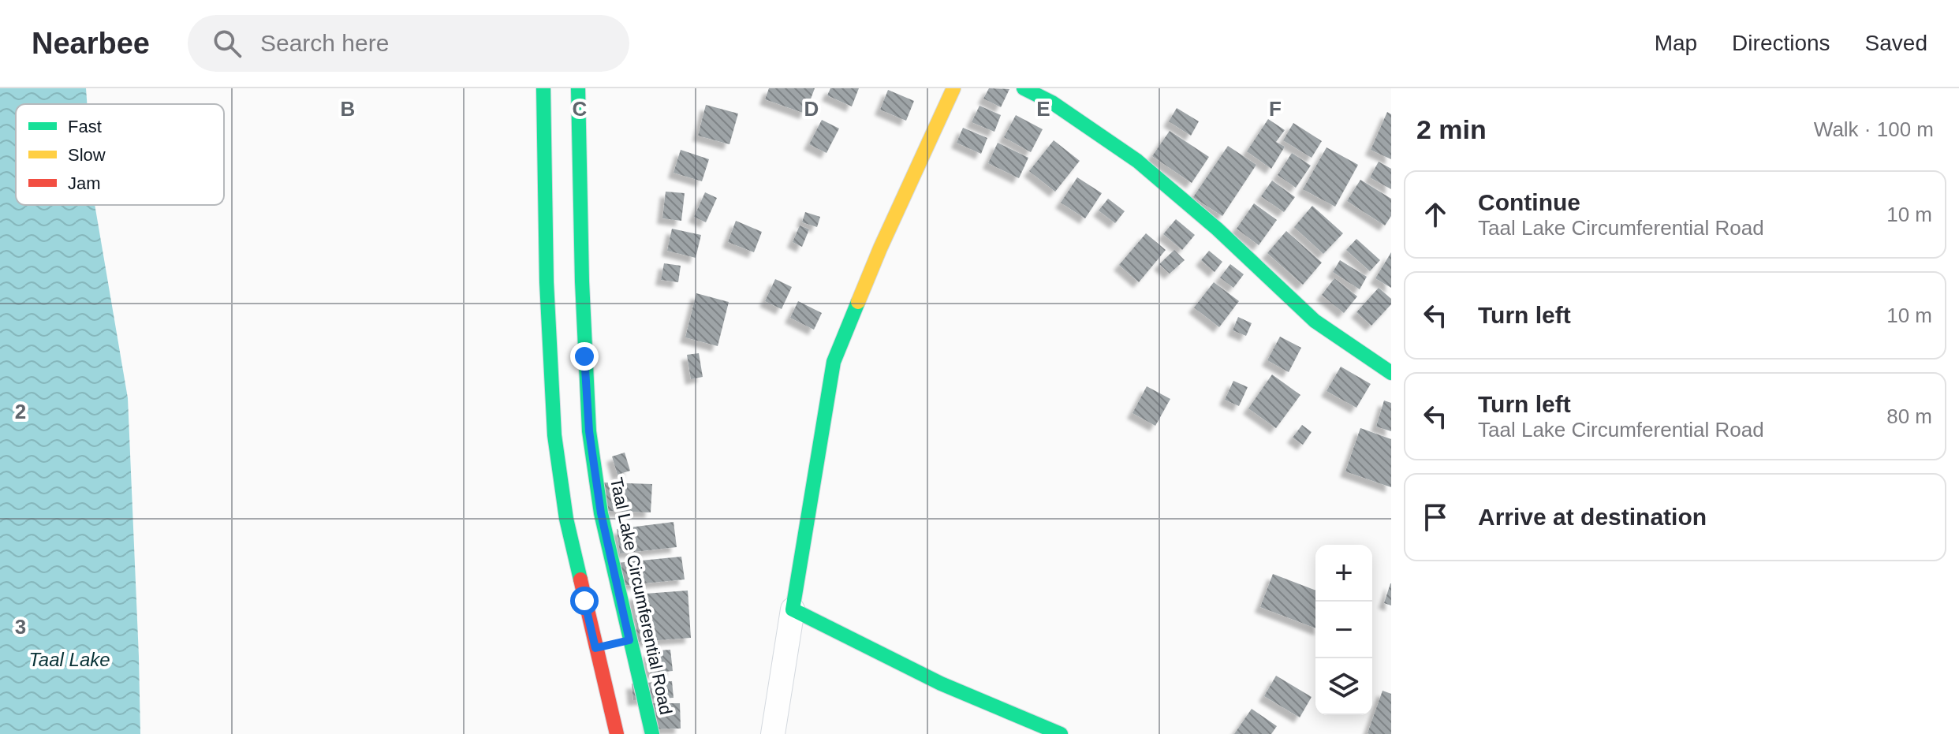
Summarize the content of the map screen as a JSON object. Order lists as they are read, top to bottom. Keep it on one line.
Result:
{"streets":{"street":["Taal Lake Circumferential Road"]},"water":["Taal Lake"],"legend":["Fast","Slow","Jam"],"page":{"header":"Nearbee","search":"Search here","nav":["Map","Directions","Saved"],"heading":["2 min","Walk · 100 m"],"list":[["Continue","Taal Lake Circumferential Road","10 m"],["Turn left","10 m"],["Turn left","Taal Lake Circumferential Road","80 m"],"Arrive at destination"],"map_buttons":["+","−"]},"grid":{"columns":["B","C","D","E","F"],"rows":["2","3"]}}
